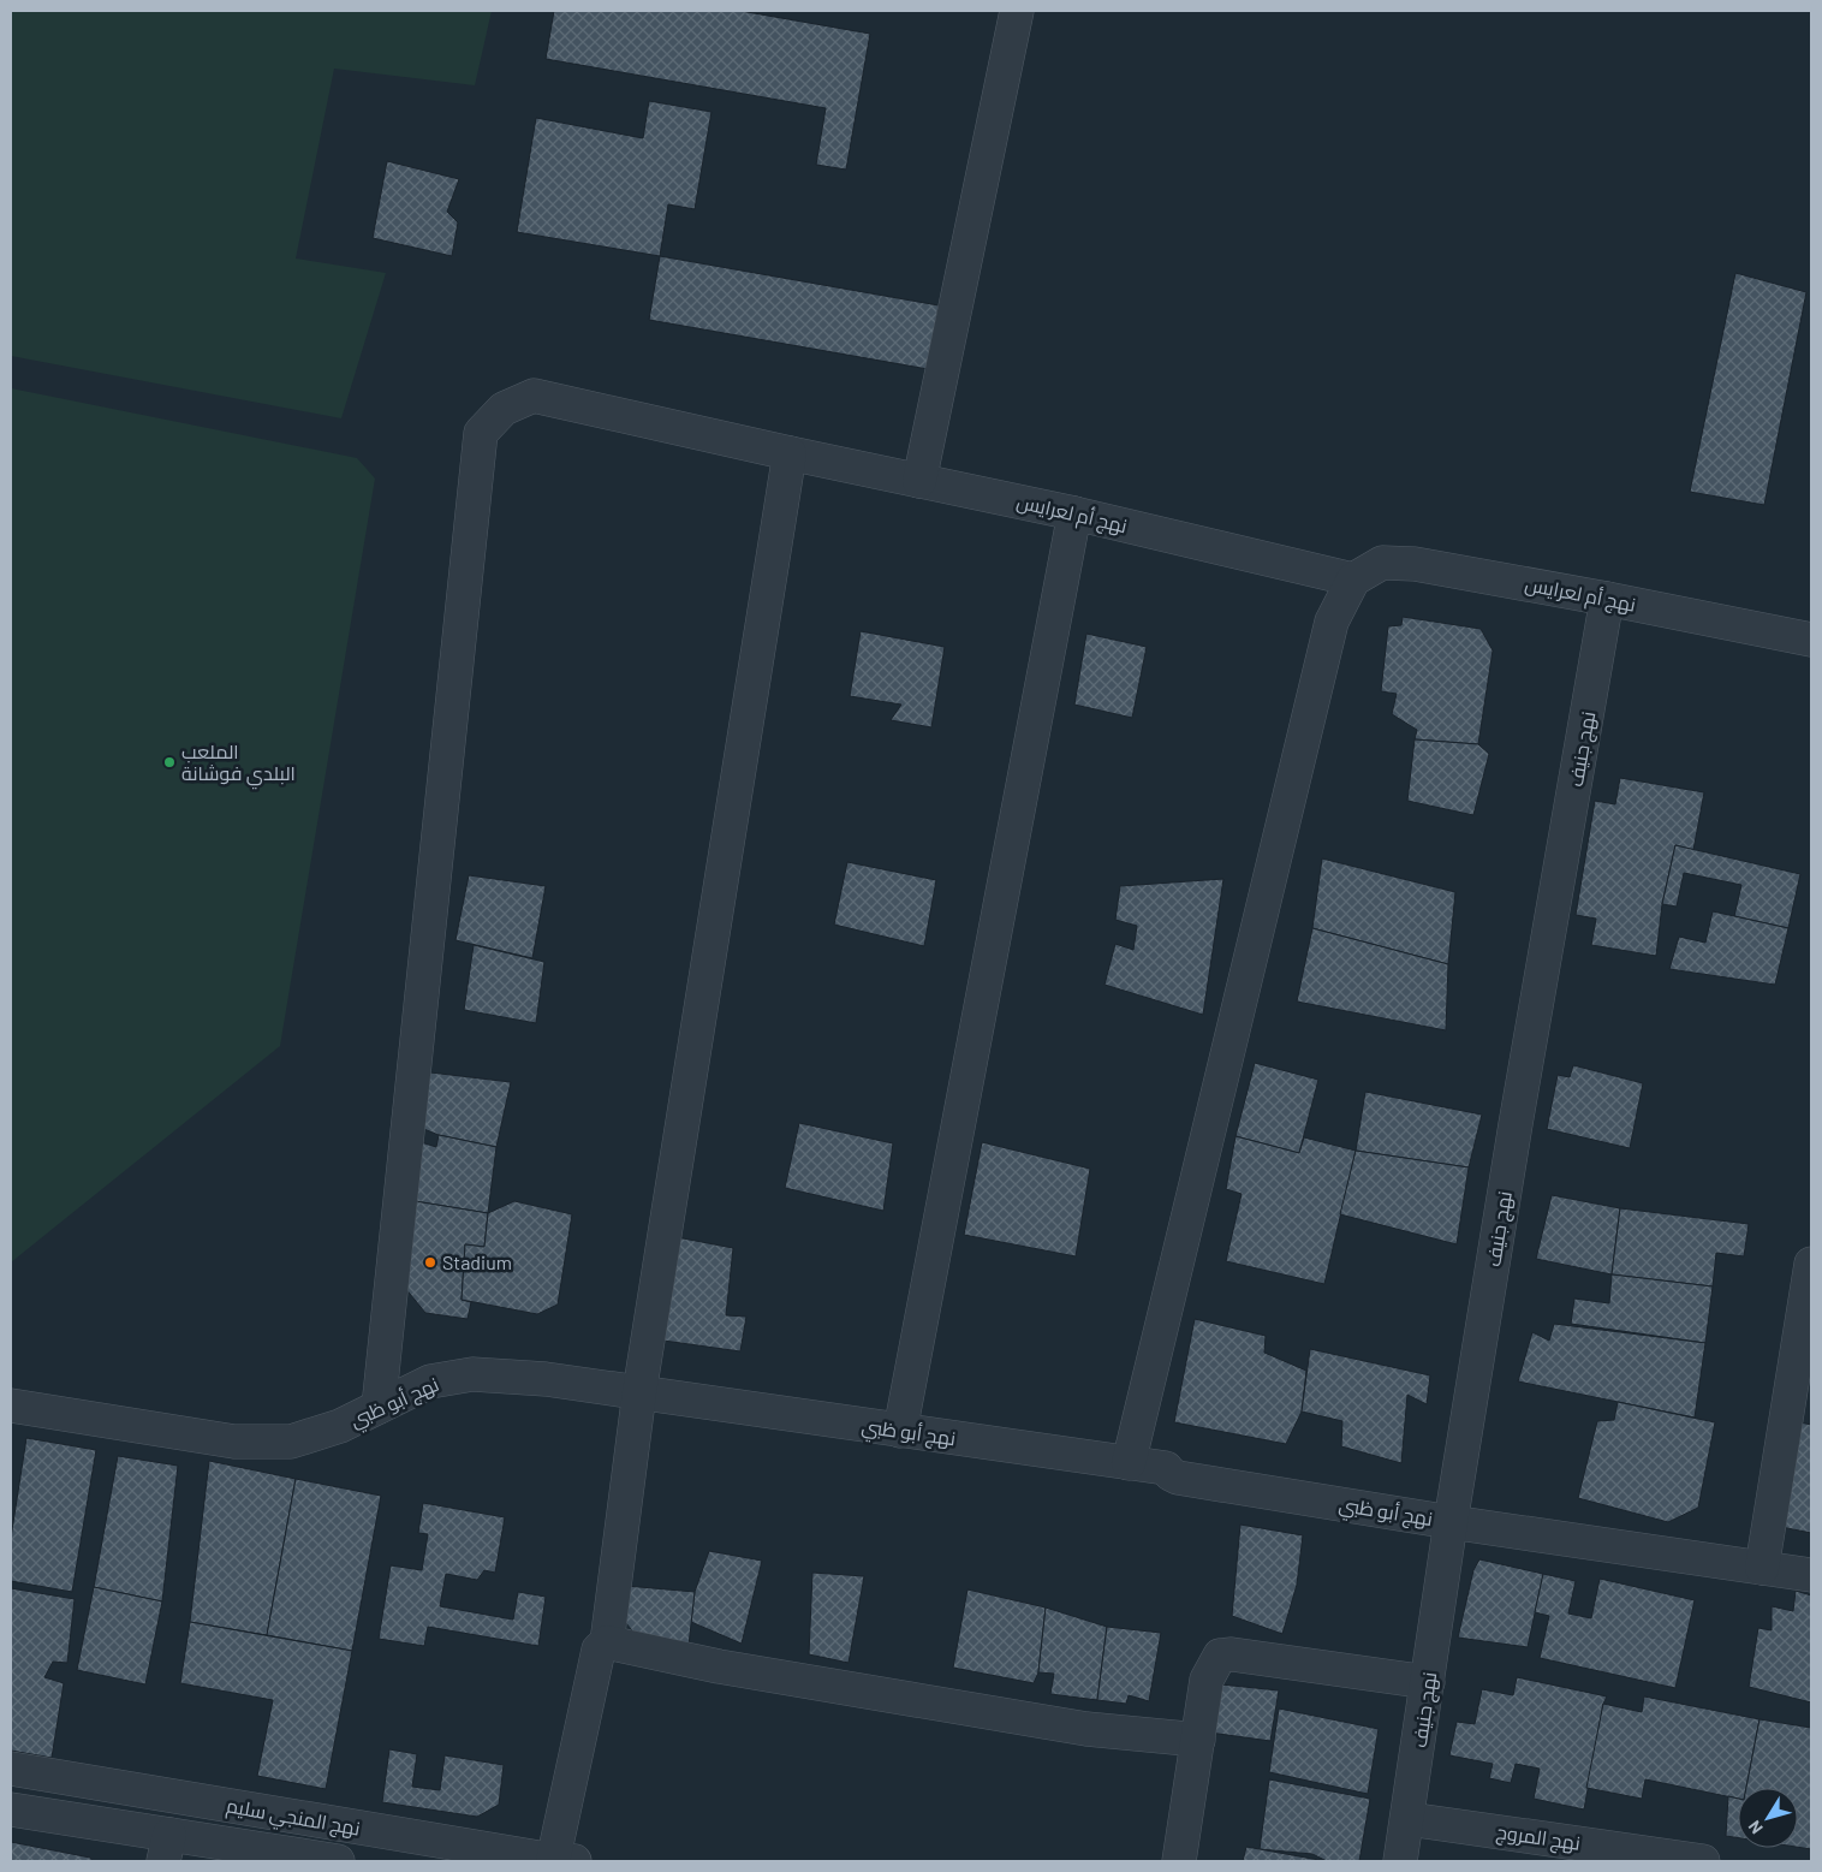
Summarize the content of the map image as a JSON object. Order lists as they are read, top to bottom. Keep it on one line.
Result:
{"streets":{"street":["نهج أم لعرايس","نهج جنيف","نهج أبو ظبي","نهج المنجي سليم","نهج المروج"]},"crossings":[["نهج أم لعرايس","نهج جنيف"],["نهج أم لعرايس","نهج أبو ظبي"],["نهج جنيف","نهج أبو ظبي"],["نهج جنيف","نهج المروج"]],"places":["الملعب البلدي فوشانة","Stadium"],"north":"bottom left"}
